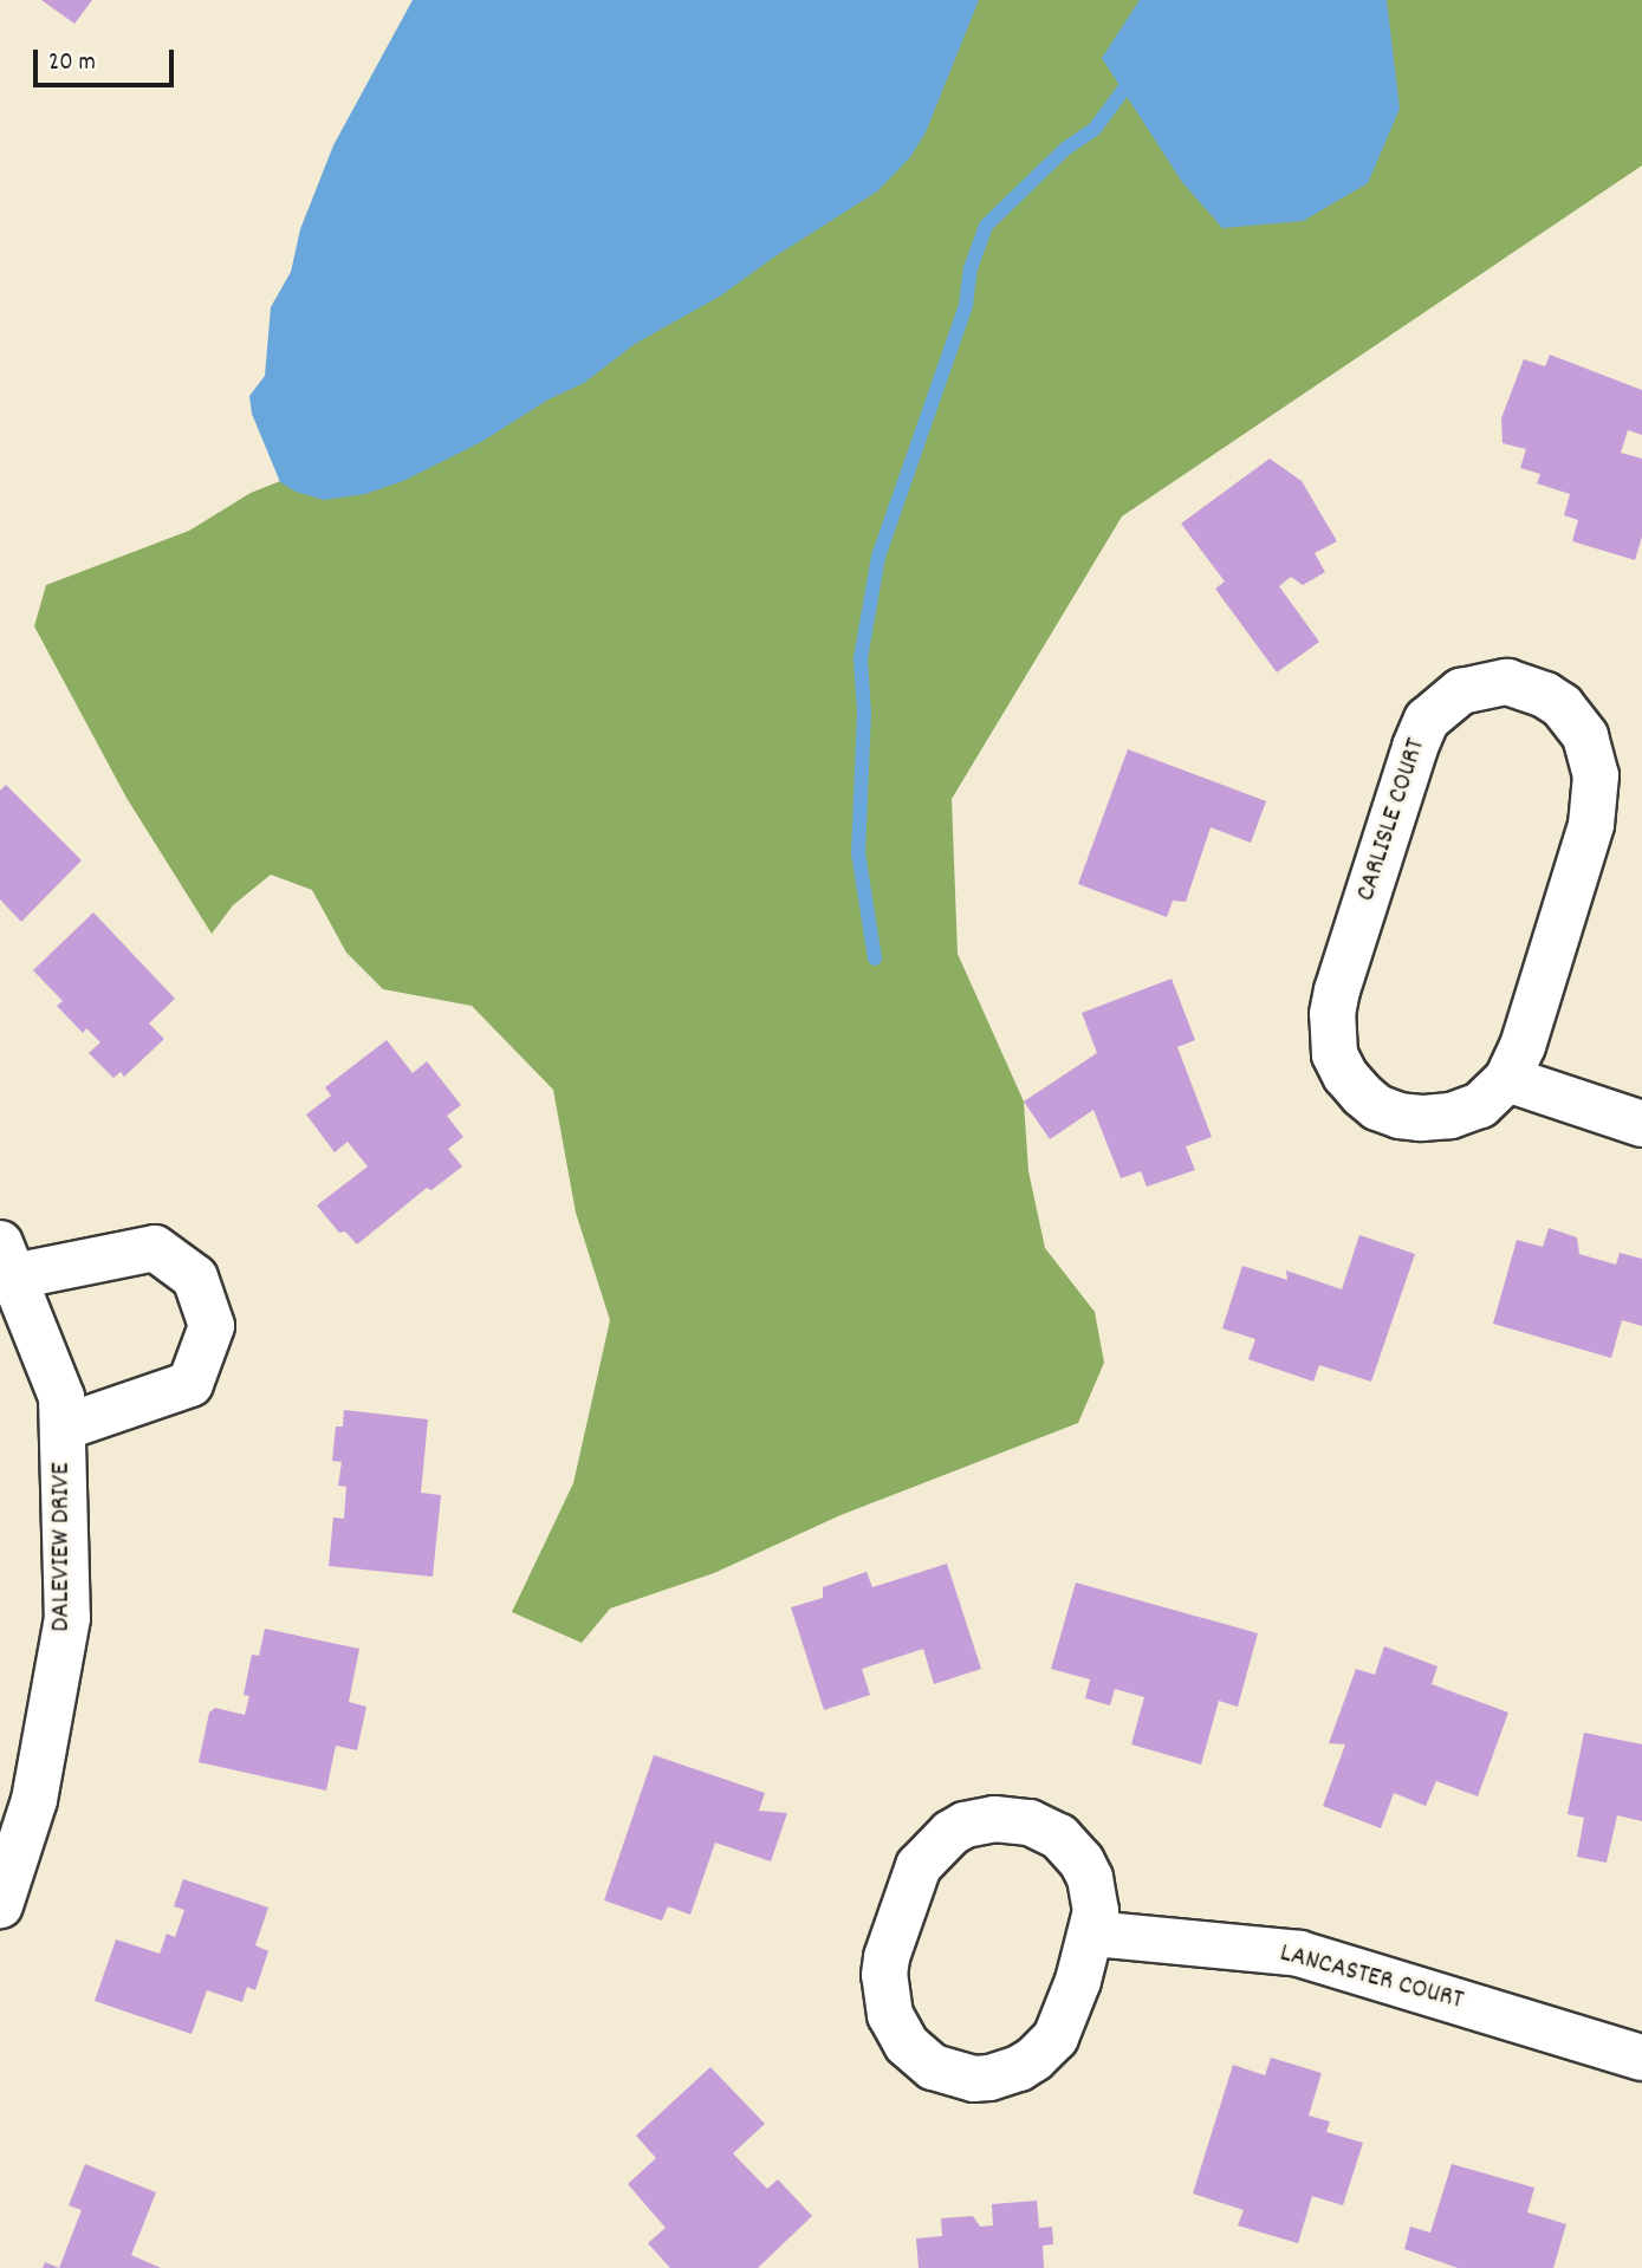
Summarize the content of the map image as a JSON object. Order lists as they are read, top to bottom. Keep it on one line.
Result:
{"streets":{"street":["CARLISLE COURT","DALEVIEW DRIVE","LANCASTER COURT"]},"scale_bar":"20 m"}
